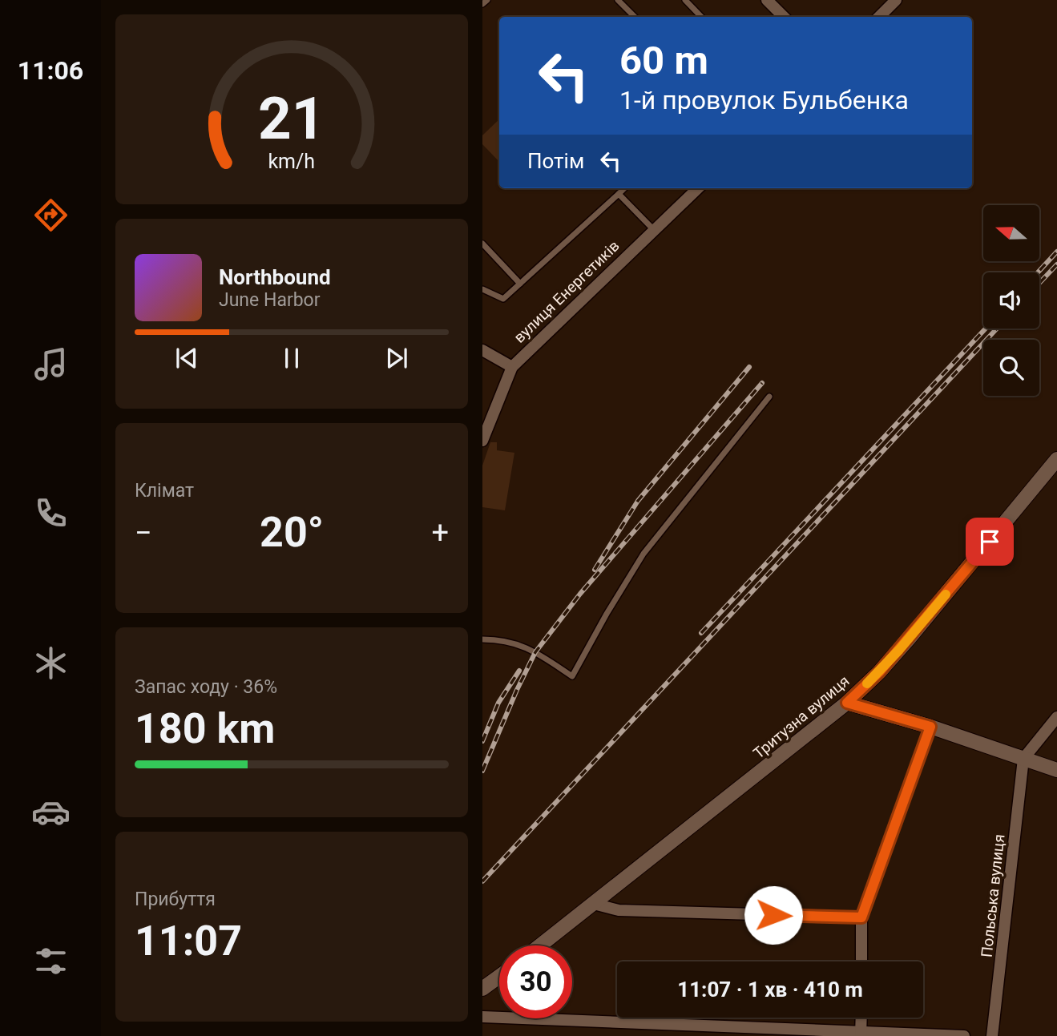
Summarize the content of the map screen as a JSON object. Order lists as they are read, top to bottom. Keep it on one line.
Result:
{"streets":{"street":["вулиця Енергетиків","Тритузна вулиця","Польська вулиця"]},"north":"left","page":{"tabs":"11:06","turn":["60 m","1-й провулок Бульбенка"],"then":"Потім","song":["Northbound","June Harbor"],"tile":["Клімат",["Запас ходу · 36%","180 km"],["Прибуття","11:07"]],"heat":["−","20°","+"],"limit":"30","trip":"11:07 · 1 хв · 410 m","gauge":["21","km/h"]}}
